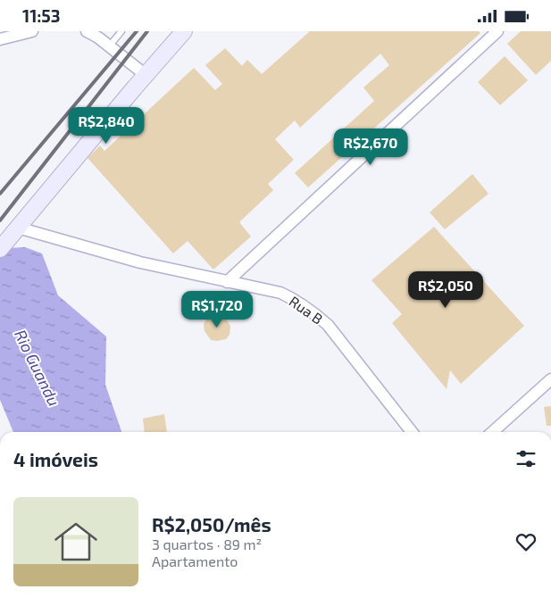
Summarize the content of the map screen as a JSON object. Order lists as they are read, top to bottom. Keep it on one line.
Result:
{"streets":{"street":["Rua B"]},"water":["Rio Guandu"],"page":{"status":"11:53","price":["R$2,840","R$2,670","R$2,050","R$1,720"],"heading":"4 imóveis","list":[{"name":"R$2,050/mês","note":"3 quartos · 89 m² · Apartamento"}]}}
